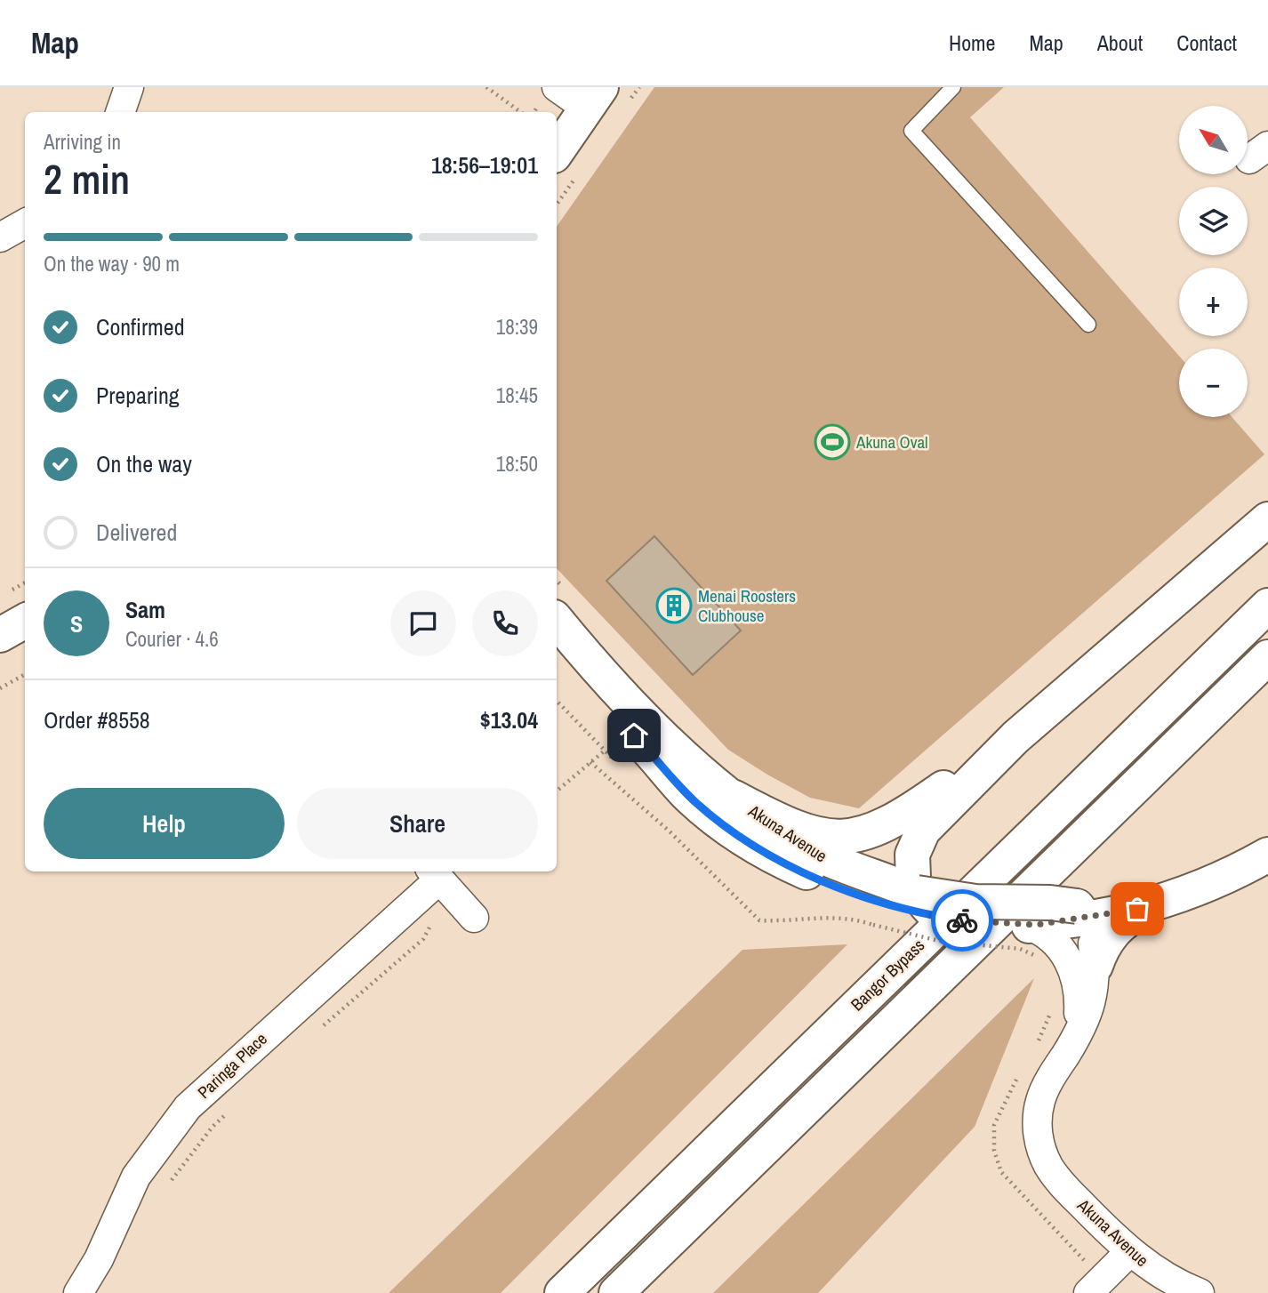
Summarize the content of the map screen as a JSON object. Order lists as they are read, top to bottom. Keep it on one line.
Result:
{"streets":{"main road":["Akuna Avenue","Bangor Bypass"],"street":["Paringa Place"]},"places":{"sports":["Akuna Oval"],"building":["Menai Roosters Clubhouse"]},"north":"top left","page":{"header":"Map","nav":["Home","Map","About","Contact"],"map_buttons":["+","−"],"heading":["2 min","Arriving in","18:56–19:01"],"panel":["Sam","Courier · 4.6","Order #8558","$13.04"],"bar":"On the way · 90 m","list":[["Confirmed","18:39"],["Preparing","18:45"],["On the way","18:50"],"Delivered"],"round":"S","buttons":["Help","Share"]}}
